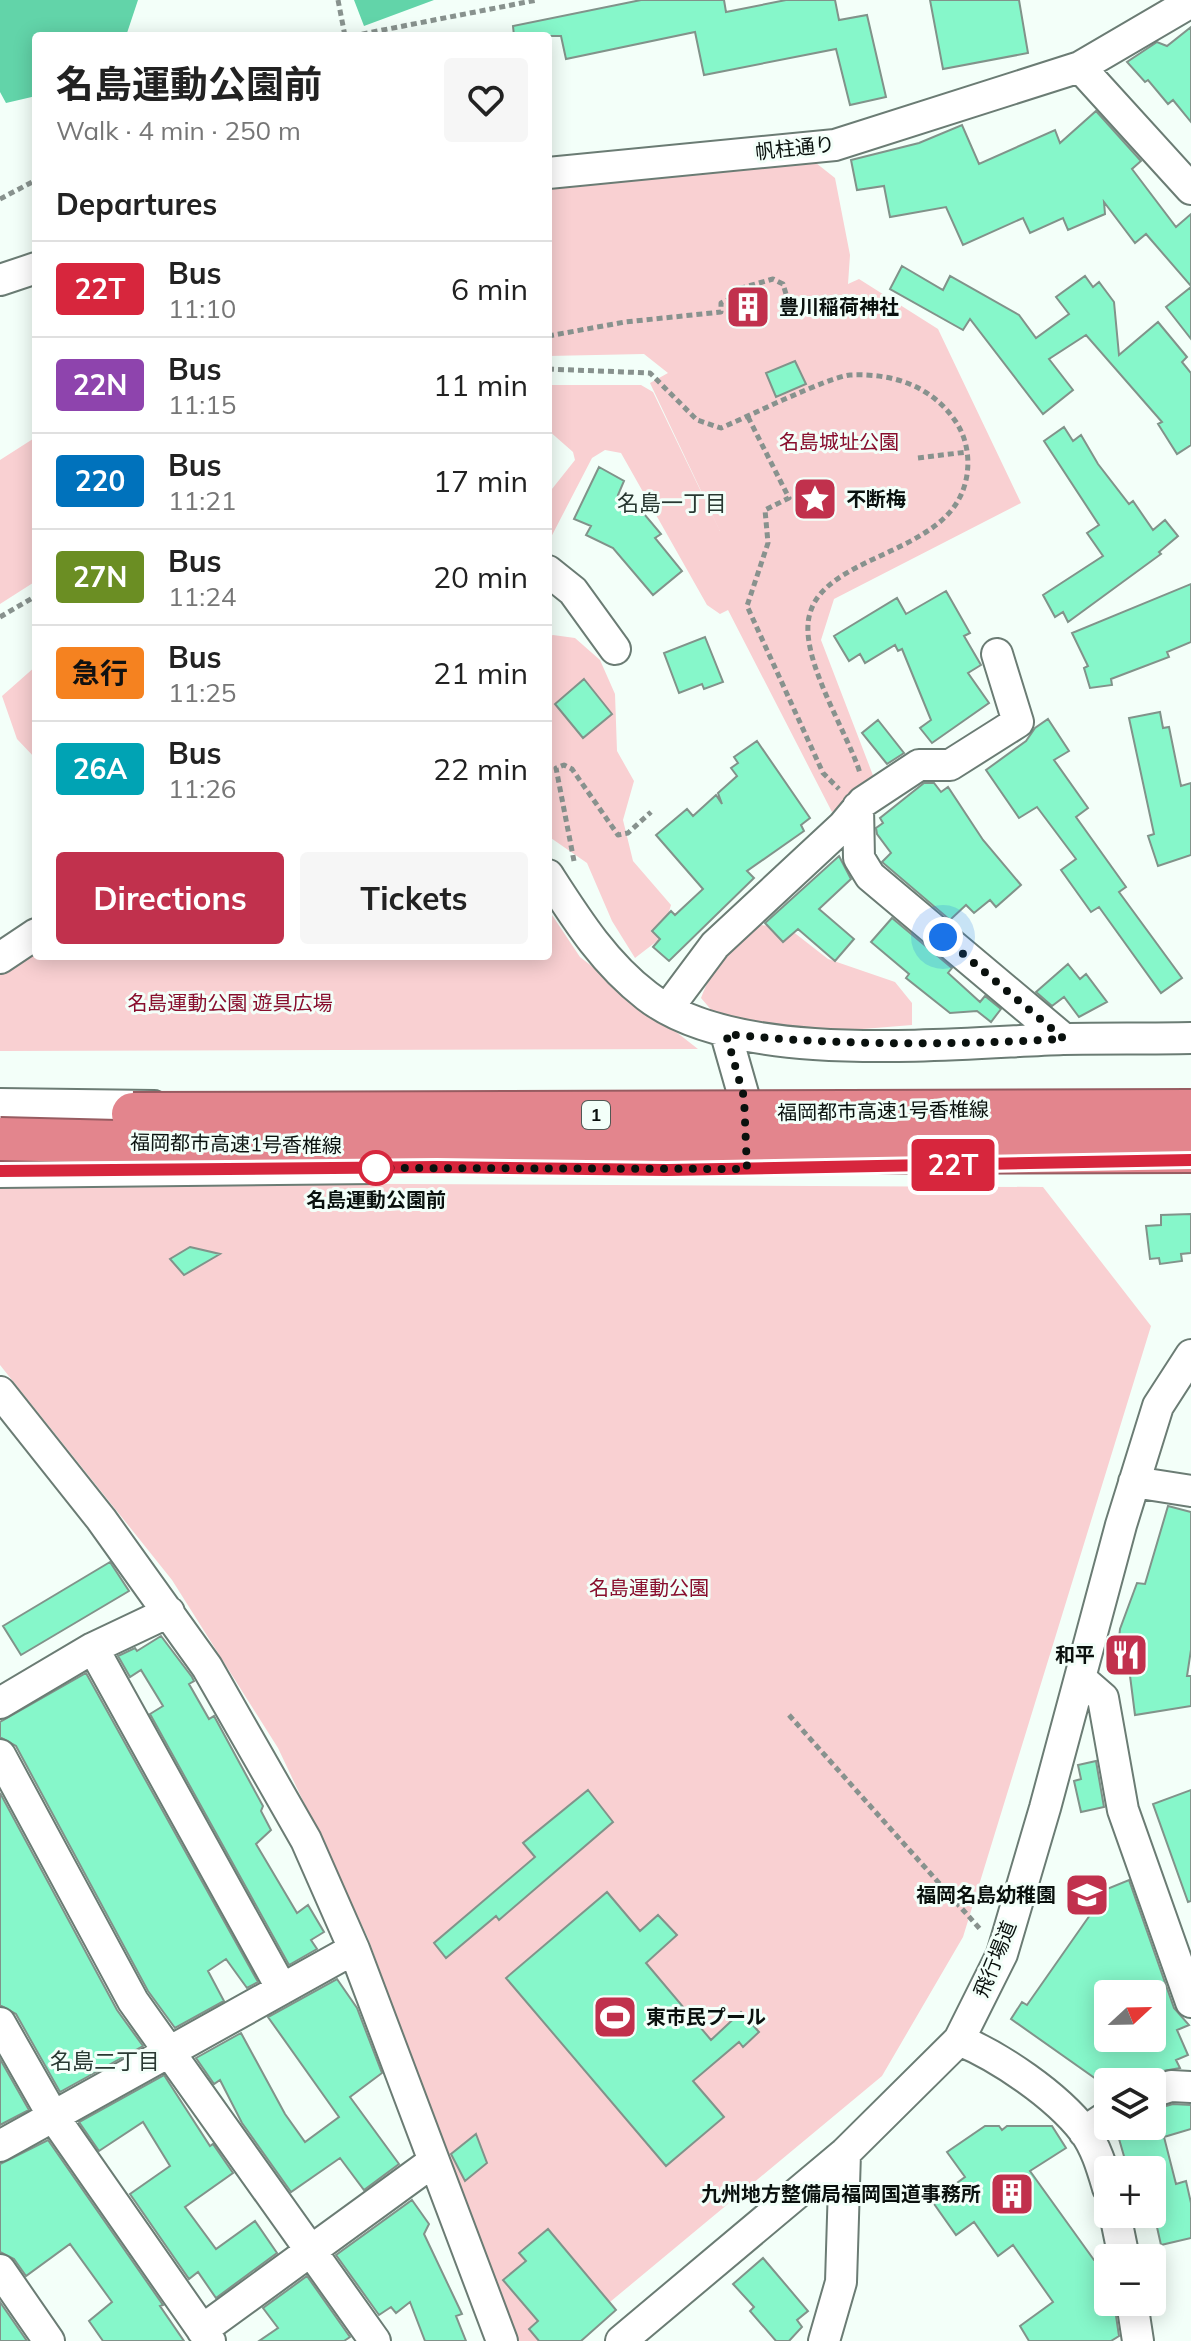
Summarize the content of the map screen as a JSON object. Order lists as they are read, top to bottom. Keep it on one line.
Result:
{"streets":{"highway":["福岡都市高速1号香椎線","1"],"street":["帆柱通り","飛行場道"]},"districts":["名島一丁目","名島二丁目"],"parks":["名島城址公園","名島運動公園 遊具広場","名島運動公園"],"places":{"building":["豊川稲荷神社","九州地方整備局福岡国道事務所"],"place":["不断梅"],"other":["名島運動公園前"],"restaurant":["和平"],"school or university":["福岡名島幼稚園"],"sports":["東市民プール"]},"lines":["bus line 22T"],"north":"right","page":{"on_map":"22T","heading":[["名島運動公園前","Walk · 4 min · 250 m"],"Departures"],"list":[{"mark":"22T","name":"Bus","note":"11:10","value":"6 min"},{"mark":"22N","name":"Bus","note":"11:15","value":"11 min"},{"mark":"220","name":"Bus","note":"11:21","value":"17 min"},{"mark":"27N","name":"Bus","note":"11:24","value":"20 min"},{"mark":"急行","name":"Bus","note":"11:25","value":"21 min"},{"mark":"26A","name":"Bus","note":"11:26","value":"22 min"}],"buttons":["Directions","Tickets"],"map_buttons":["+","−"]}}
